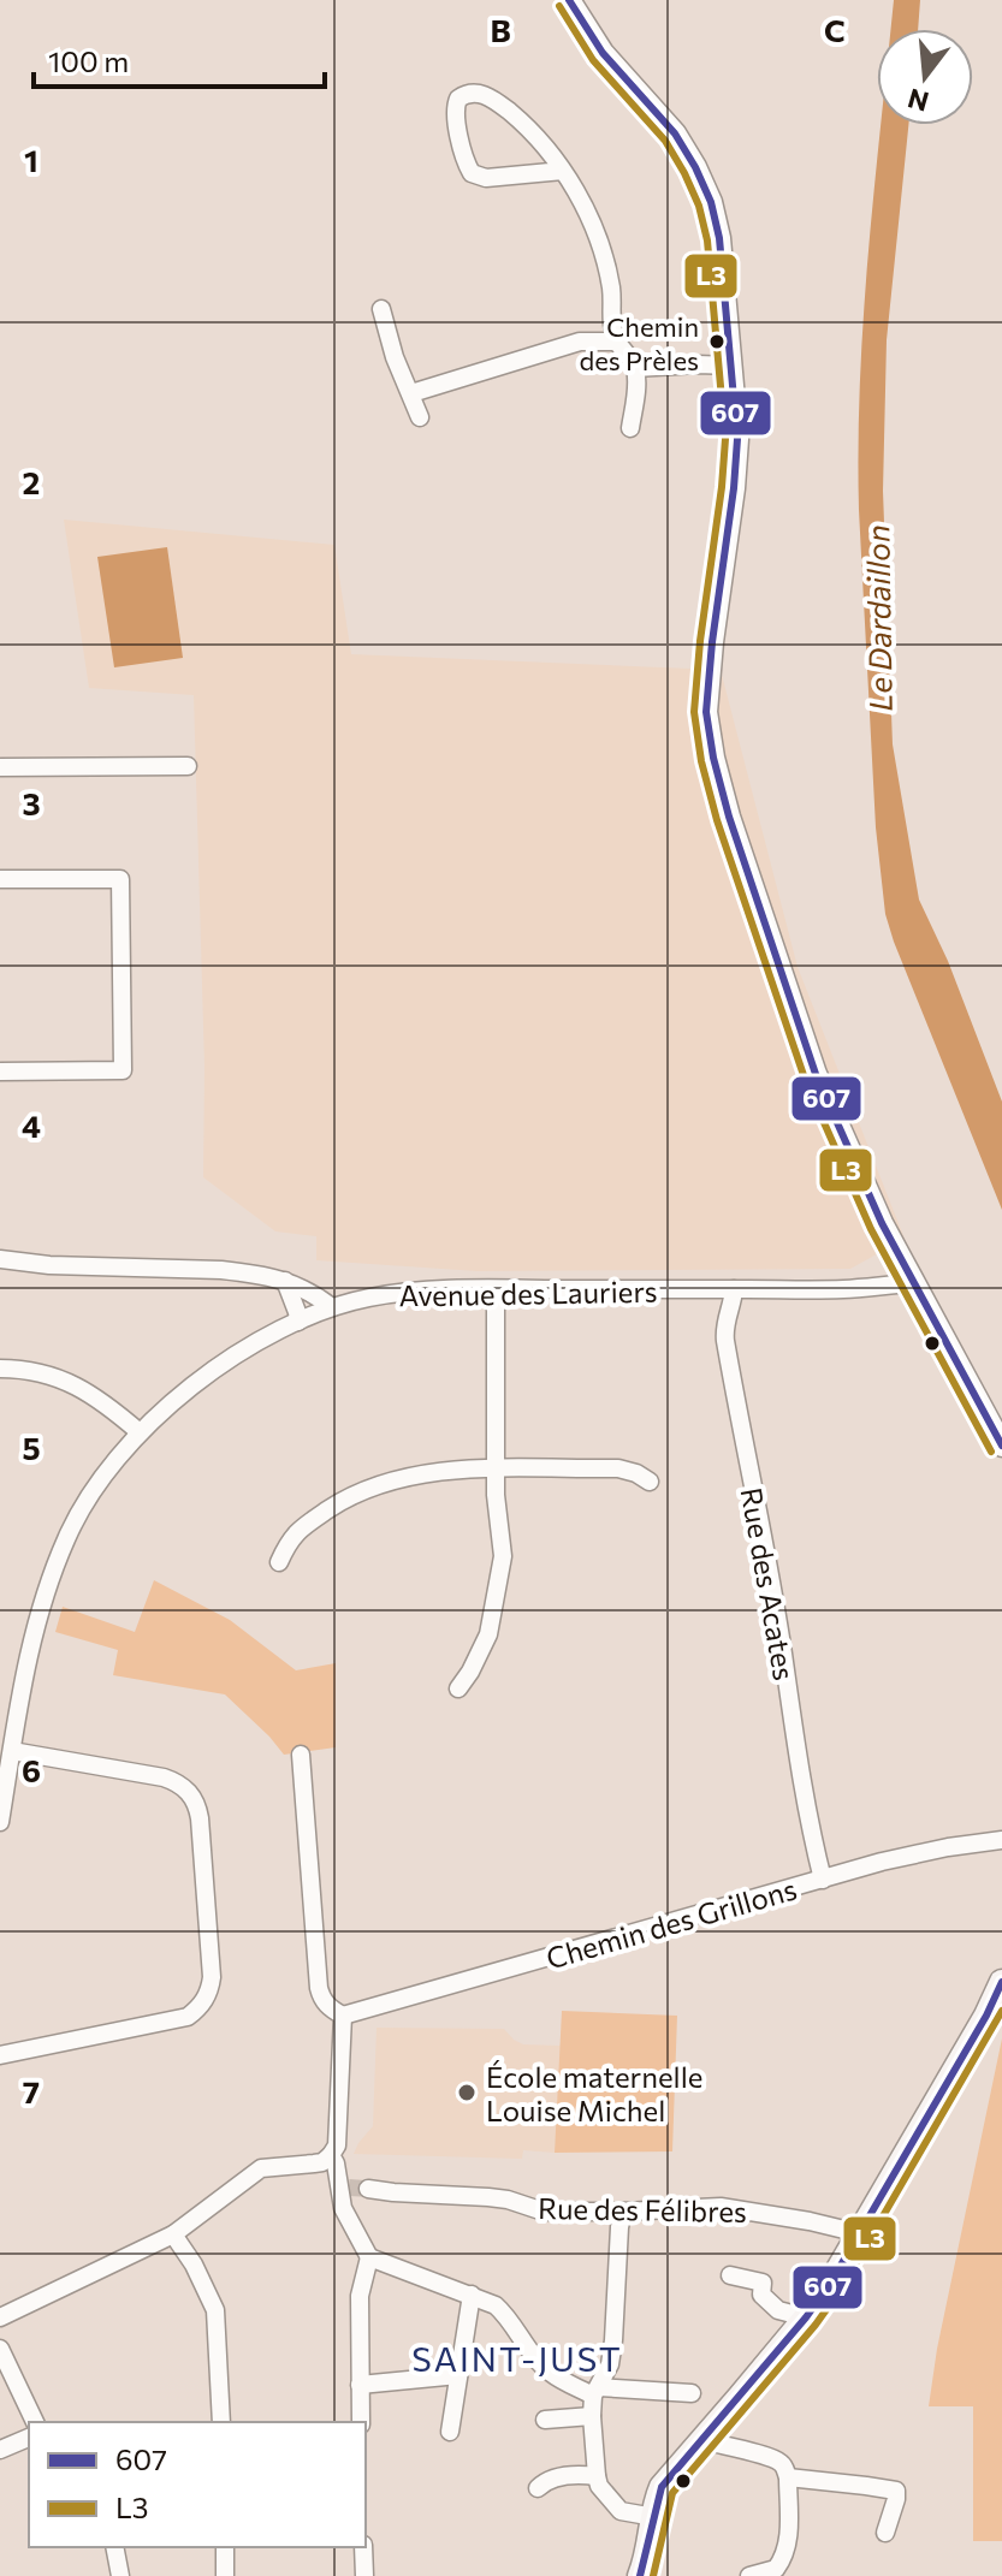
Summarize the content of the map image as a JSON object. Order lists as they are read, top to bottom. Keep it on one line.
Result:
{"streets":{"street":["Avenue des Lauriers","Rue des Acates","Chemin des Grillons","Rue des Félibres"]},"crossings":[["Avenue des Lauriers","Rue des Acates"],["Rue des Acates","Chemin des Grillons"]],"districts":["SAINT-JUST"],"water":["Le Dardaillon"],"places":["Chemin des Prèles","École maternelle Louise Michel"],"lines":["transit line 607","transit line L3"],"legend":["607","L3"],"scale_bar":"100 m","north":"bottom","grid":{"columns":["B","C"],"rows":["1","2","3","4","5","6","7"]}}
